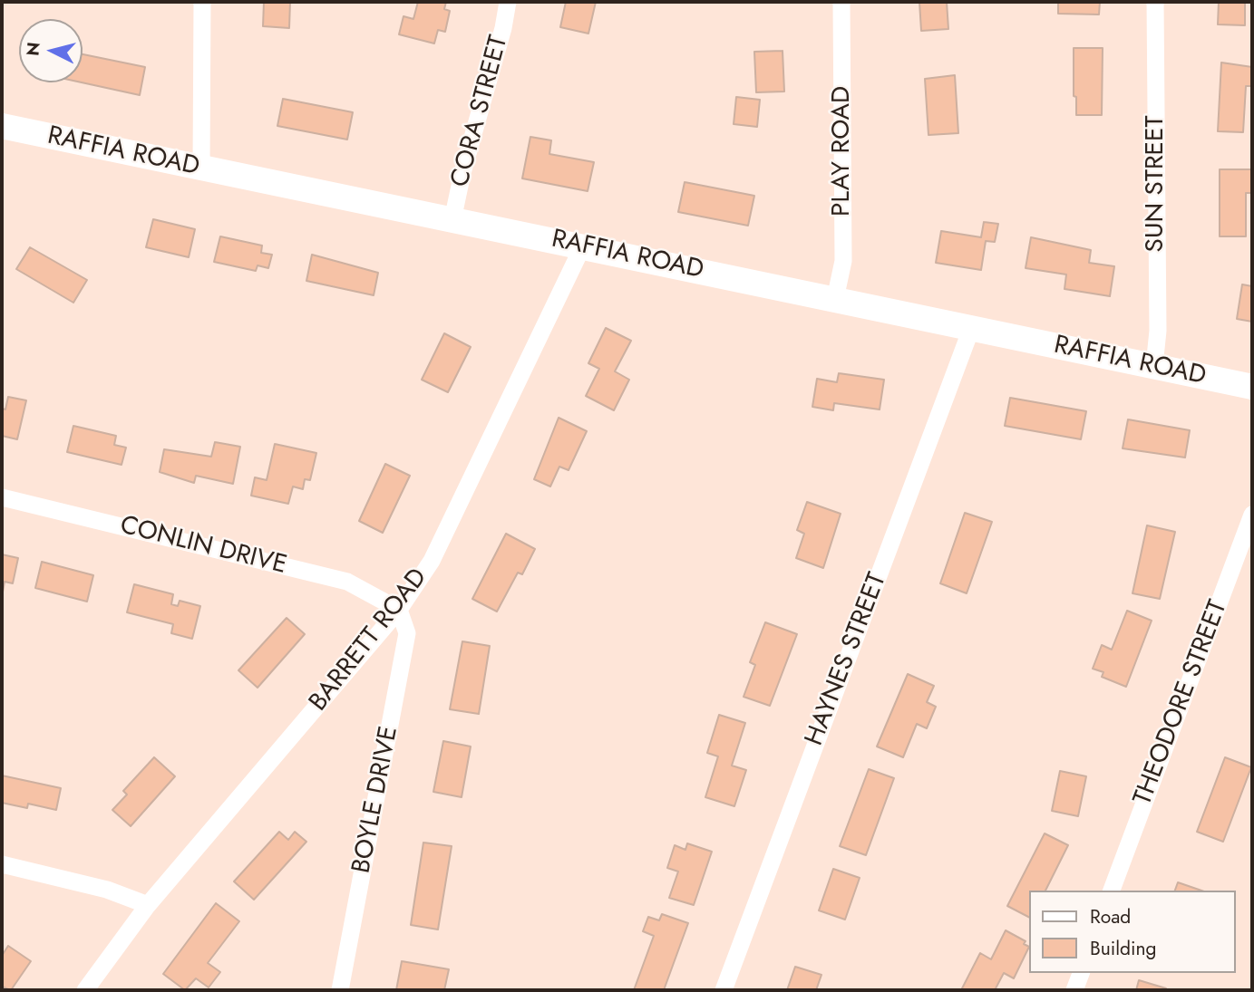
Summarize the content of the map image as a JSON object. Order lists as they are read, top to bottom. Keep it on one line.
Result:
{"streets":{"main road":["RAFFIA ROAD"],"street":["CORA STREET","PLAY ROAD","SUN STREET","CONLIN DRIVE","BARRETT ROAD","HAYNES STREET","THEODORE STREET","BOYLE DRIVE"]},"crossings":[["CORA STREET","RAFFIA ROAD"],["PLAY ROAD","RAFFIA ROAD"],["RAFFIA ROAD","SUN STREET"],["RAFFIA ROAD","BARRETT ROAD"],["RAFFIA ROAD","HAYNES STREET"],["CONLIN DRIVE","BARRETT ROAD"],["CONLIN DRIVE","BOYLE DRIVE"],["BARRETT ROAD","BOYLE DRIVE"]],"legend":["Road","Building"],"north":"left"}
